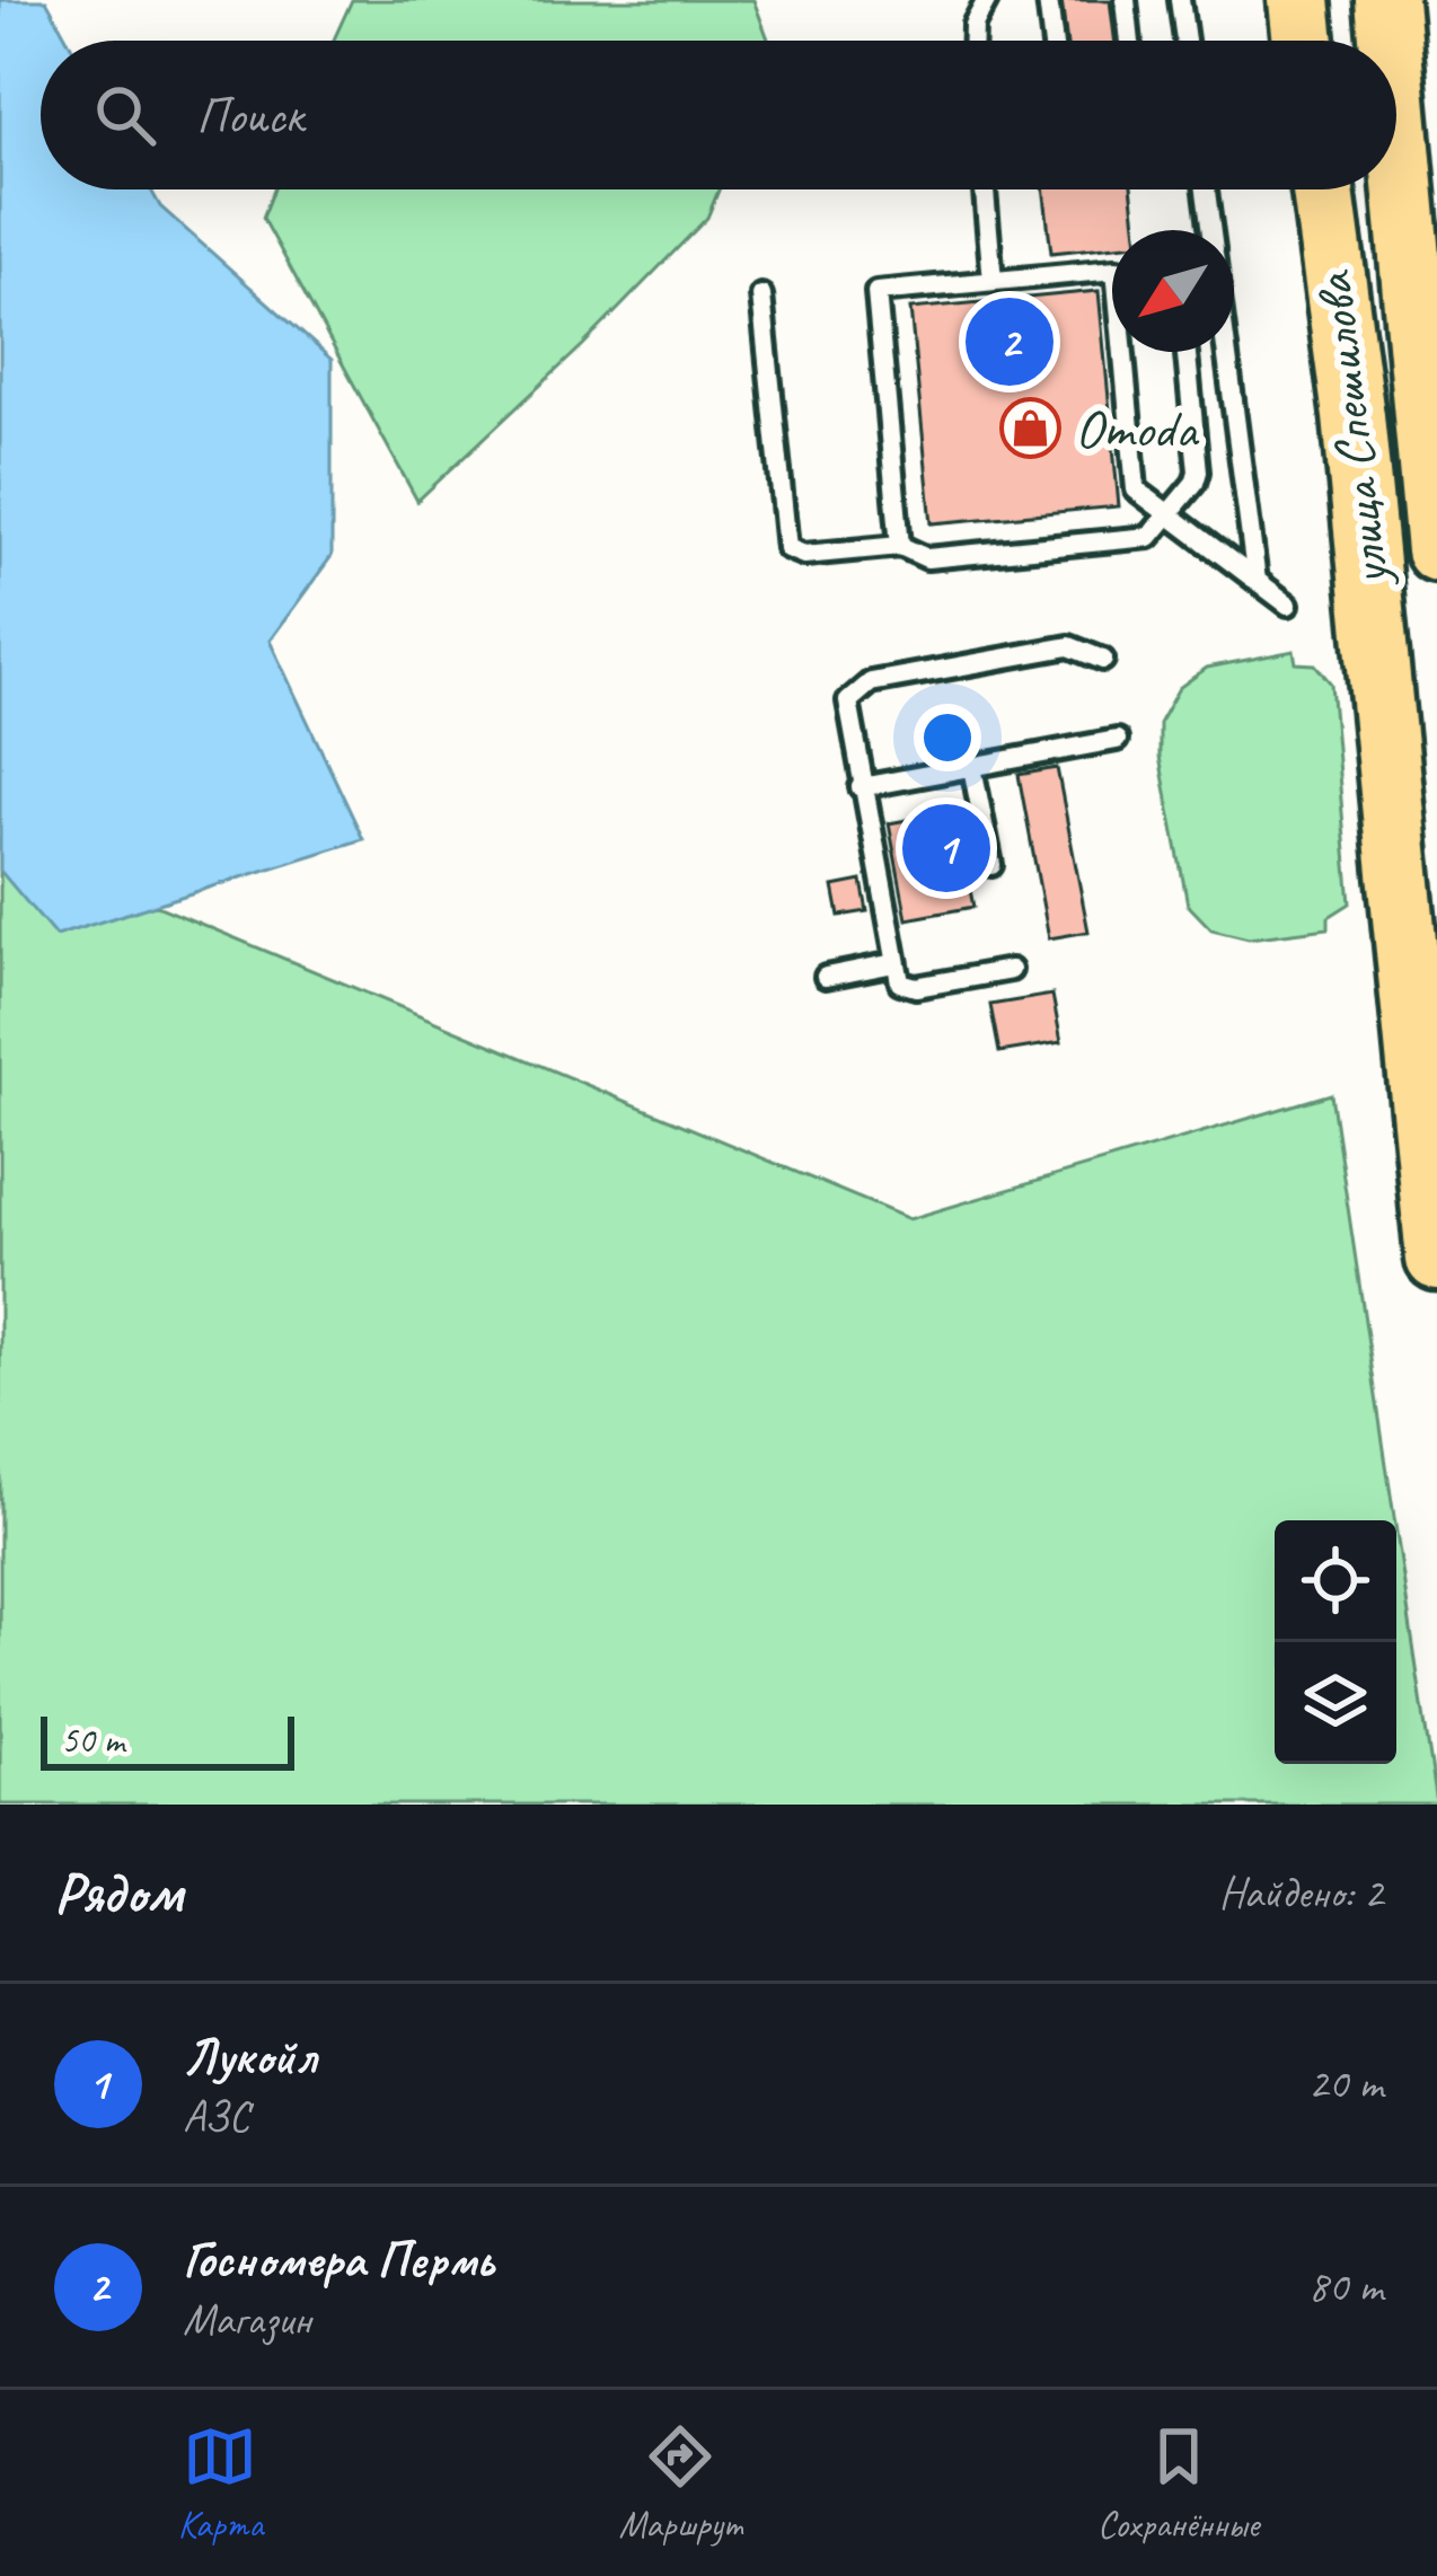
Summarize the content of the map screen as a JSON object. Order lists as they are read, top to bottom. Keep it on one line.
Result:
{"streets":{"main road":["улица Спешилова"]},"places":{"shop":["Omoda"]},"scale_bar":"50 m","north":"bottom left","page":{"search":"Поиск","pins":["2","1"],"scale":"50 m","heading":["Рядом","Найдено: 2"],"list":[{"mark":"1","name":"Лукойл","note":"АЗС","value":"20 m"},{"mark":"2","name":"Госномера Пермь","note":"Магазин","value":"80 m"}],"nav":["Карта","Маршрут","Сохранённые"]}}
